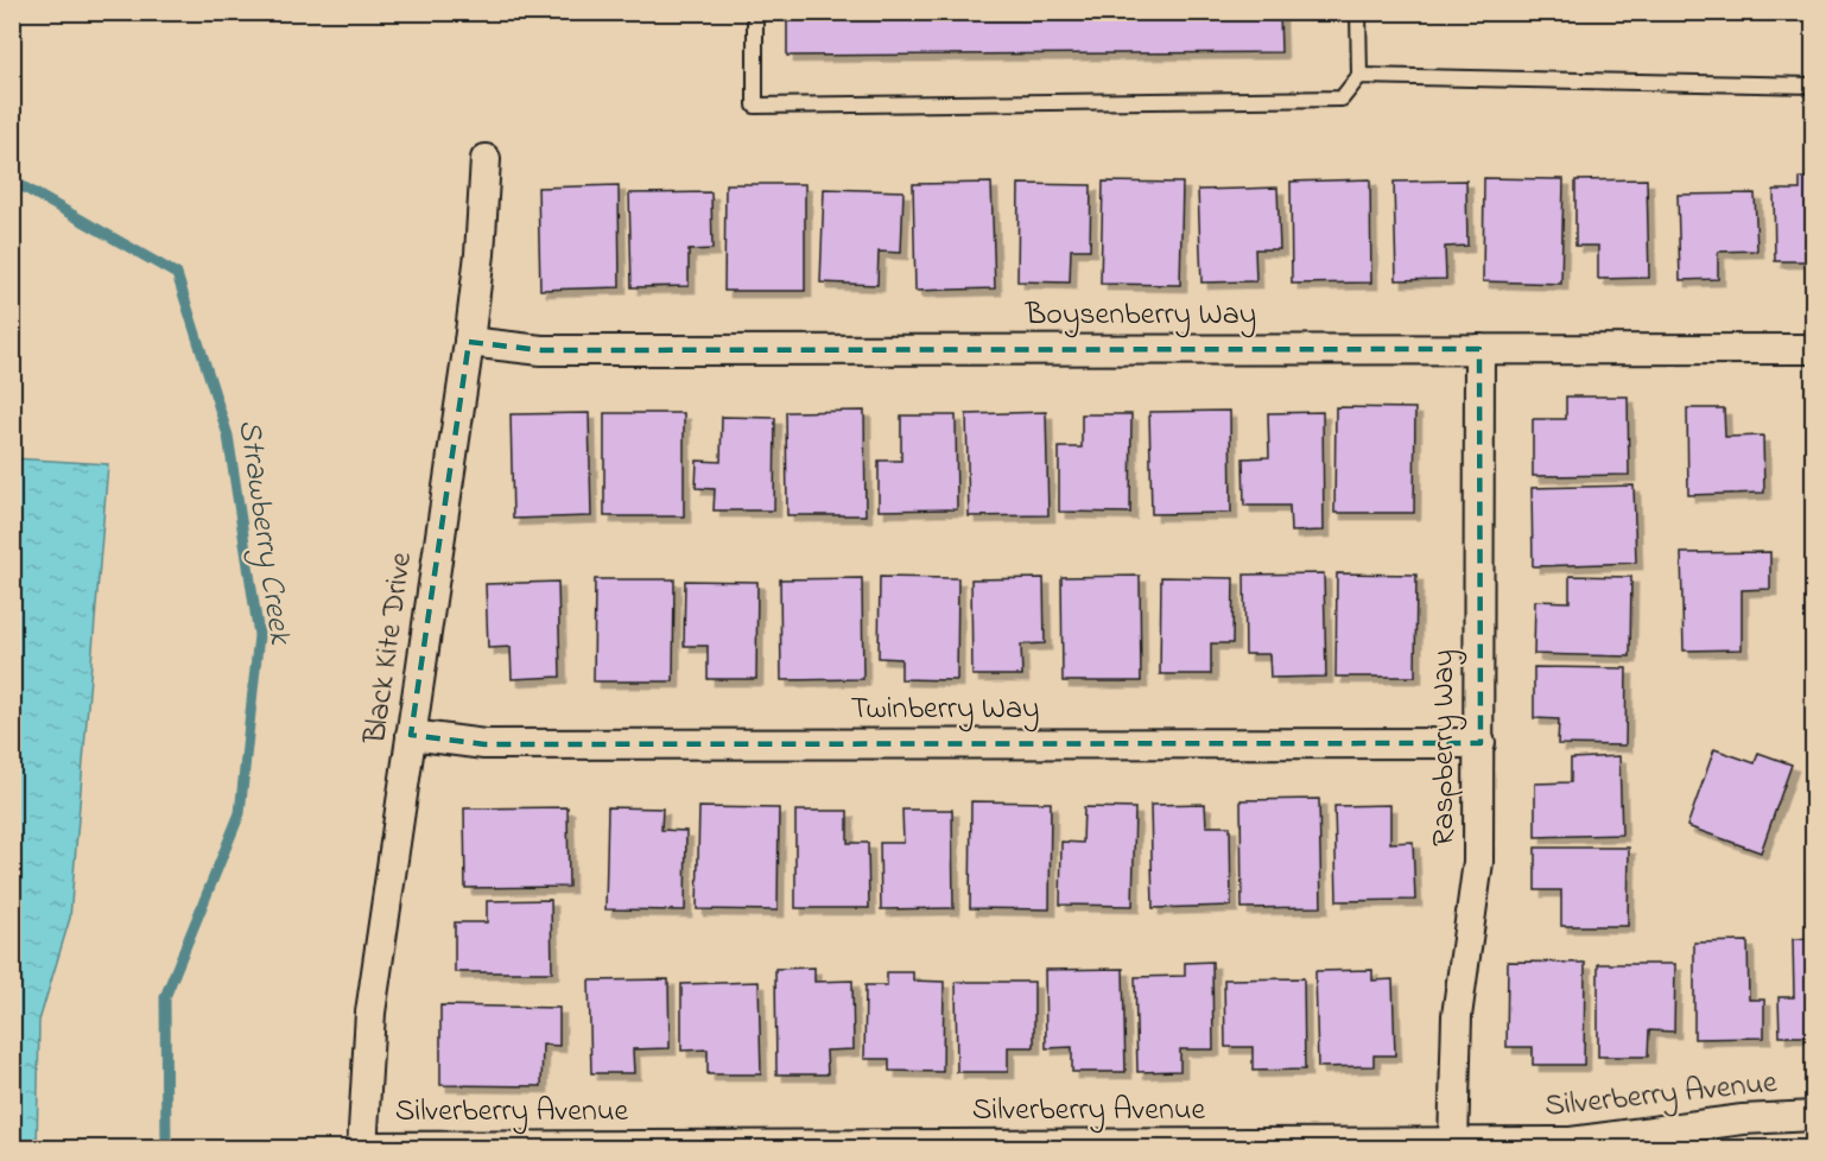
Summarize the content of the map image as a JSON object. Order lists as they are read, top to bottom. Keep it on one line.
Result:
{"streets":{"street":["Boysenberry Way","Black Kite Drive","Twinberry Way","Raspberry Way","Silverberry Avenue"]},"crossings":[["Boysenberry Way","Black Kite Drive"],["Boysenberry Way","Raspberry Way"],["Black Kite Drive","Twinberry Way"],["Black Kite Drive","Silverberry Avenue"],["Twinberry Way","Raspberry Way"],["Raspberry Way","Silverberry Avenue"]],"water":["Strawberry Creek"]}
